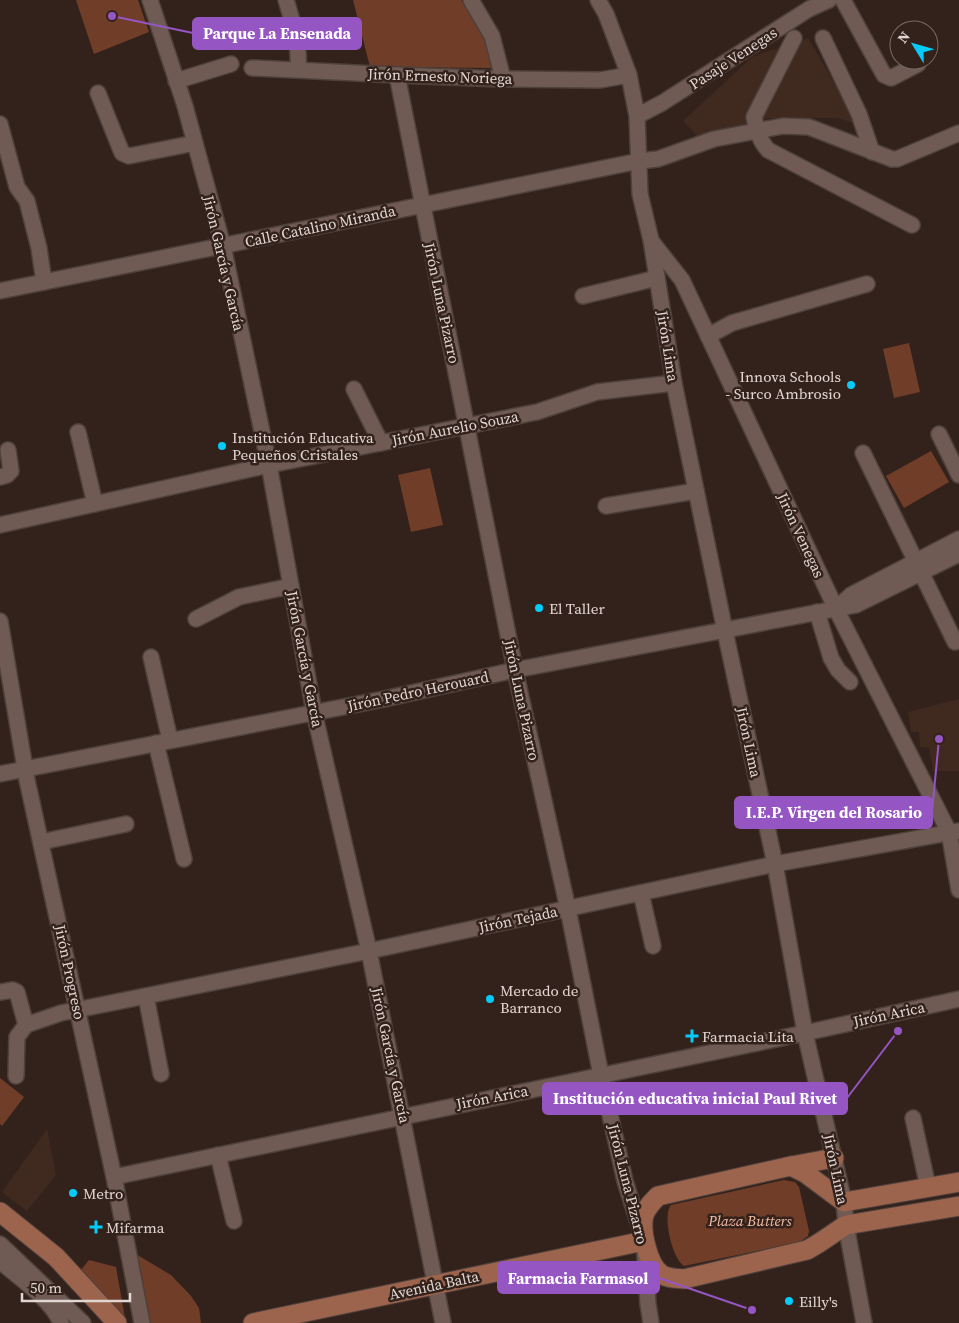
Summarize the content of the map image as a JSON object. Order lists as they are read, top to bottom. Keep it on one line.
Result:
{"streets":{"main road":["Avenida Balta"],"street":["Pasaje Venegas","Jirón Ernesto Noriega","Calle Catalino Miranda","Jirón García y García","Jirón Luna Pizarro","Jirón Lima","Jirón Aurelio Souza","Jirón Venegas","Jirón Pedro Herouard","Jirón Tejada","Jirón Progreso","Jirón Arica"]},"crossings":[["Pasaje Venegas","Jirón Lima"],["Jirón Ernesto Noriega","Jirón Luna Pizarro"],["Jirón Ernesto Noriega","Jirón Lima"],["Calle Catalino Miranda","Jirón García y García"],["Calle Catalino Miranda","Jirón Luna Pizarro"],["Calle Catalino Miranda","Jirón Lima"],["Jirón García y García","Jirón Aurelio Souza"],["Jirón García y García","Jirón Pedro Herouard"],["Jirón García y García","Jirón Tejada"],["Jirón García y García","Jirón Arica"],["Jirón García y García","Avenida Balta"],["Jirón Luna Pizarro","Jirón Aurelio Souza"],["Jirón Luna Pizarro","Jirón Pedro Herouard"],["Jirón Luna Pizarro","Jirón Tejada"],["Jirón Luna Pizarro","Jirón Arica"],["Jirón Luna Pizarro","Avenida Balta"],["Jirón Lima","Jirón Aurelio Souza"],["Jirón Lima","Jirón Venegas"],["Jirón Lima","Jirón Pedro Herouard"],["Jirón Lima","Jirón Tejada"],["Jirón Lima","Jirón Arica"],["Jirón Venegas","Jirón Pedro Herouard"],["Jirón Venegas","Jirón Tejada"],["Jirón Pedro Herouard","Jirón Progreso"],["Jirón Tejada","Jirón Progreso"],["Jirón Progreso","Jirón Arica"]],"parks":["Plaza Butters"],"places":{"other":["Parque La Ensenada","Innova Schools - Surco Ambrosio","Institución Educativa Pequeños Cristales","El Taller","I.E.P. Virgen del Rosario","Mercado de Barranco","Institución educativa inicial Paul Rivet","Metro","Eilly's","Farmacia Farmasol"],"health":["Farmacia Lita","Mifarma"]},"scale_bar":"50 m","north":"top left"}
